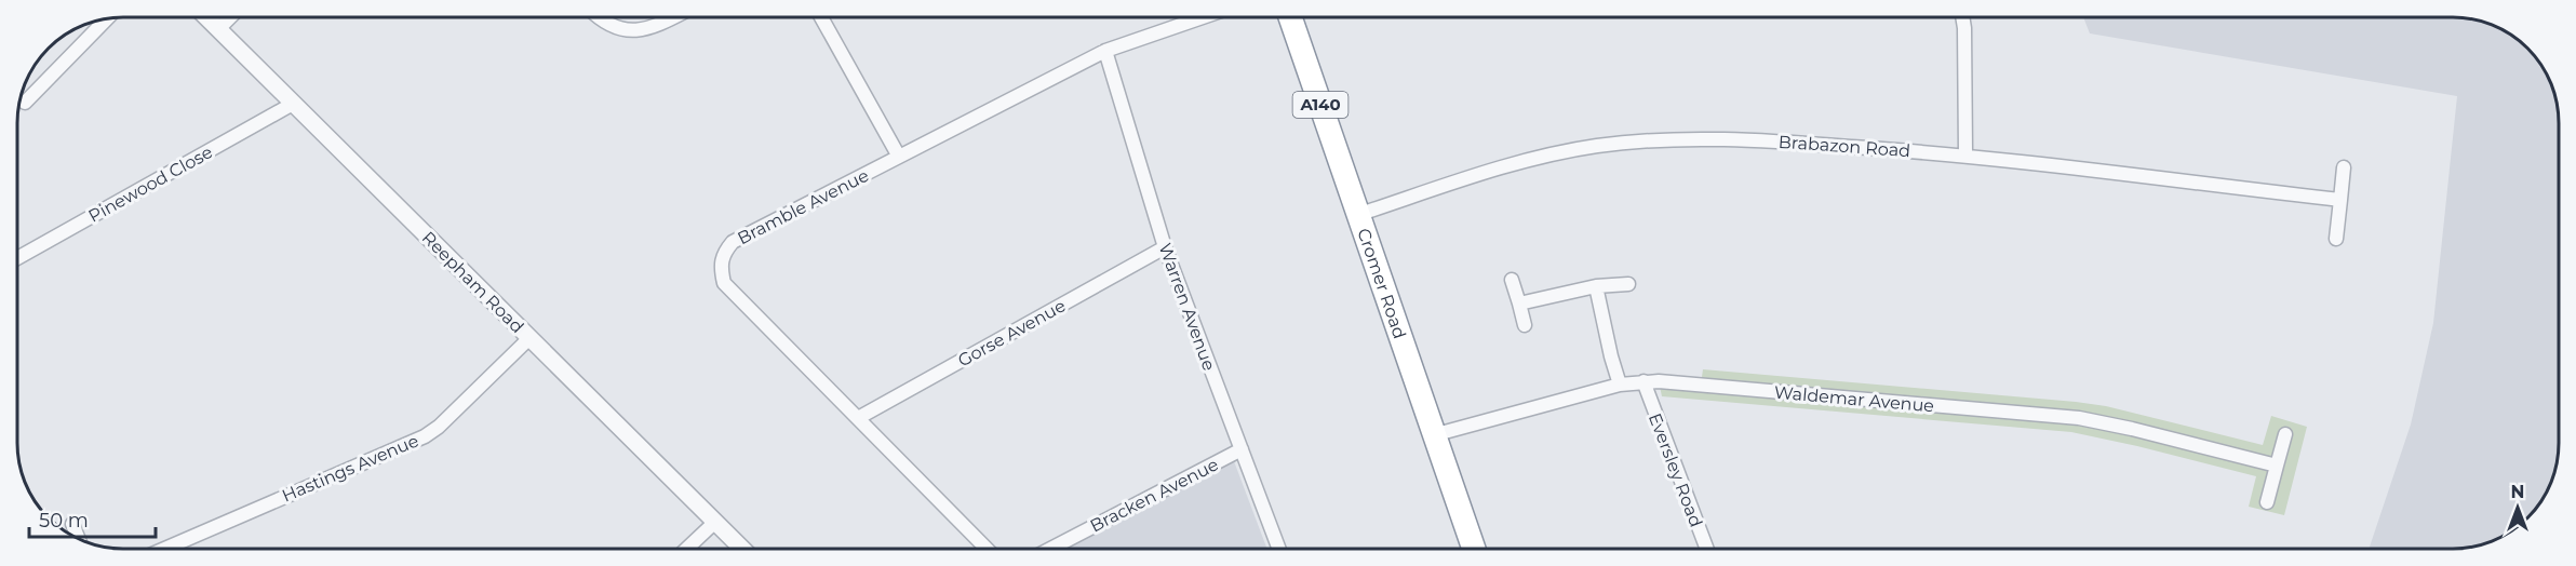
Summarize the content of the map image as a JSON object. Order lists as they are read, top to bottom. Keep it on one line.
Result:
{"streets":{"highway":["A140","Cromer Road"],"street":["Brabazon Road","Pinewood Close","Bramble Avenue","Reepham Road","Warren Avenue","Gorse Avenue","Waldemar Avenue","Hastings Avenue","Eversley Road","Bracken Avenue"]},"crossings":[["Brabazon Road","Cromer Road"],["Pinewood Close","Reepham Road"],["Bramble Avenue","Warren Avenue"],["Bramble Avenue","Gorse Avenue"],["Reepham Road","Hastings Avenue"],["Cromer Road","Waldemar Avenue"],["Warren Avenue","Gorse Avenue"],["Warren Avenue","Bracken Avenue"],["Waldemar Avenue","Eversley Road"]],"scale_bar":"50 m","north":"top"}
